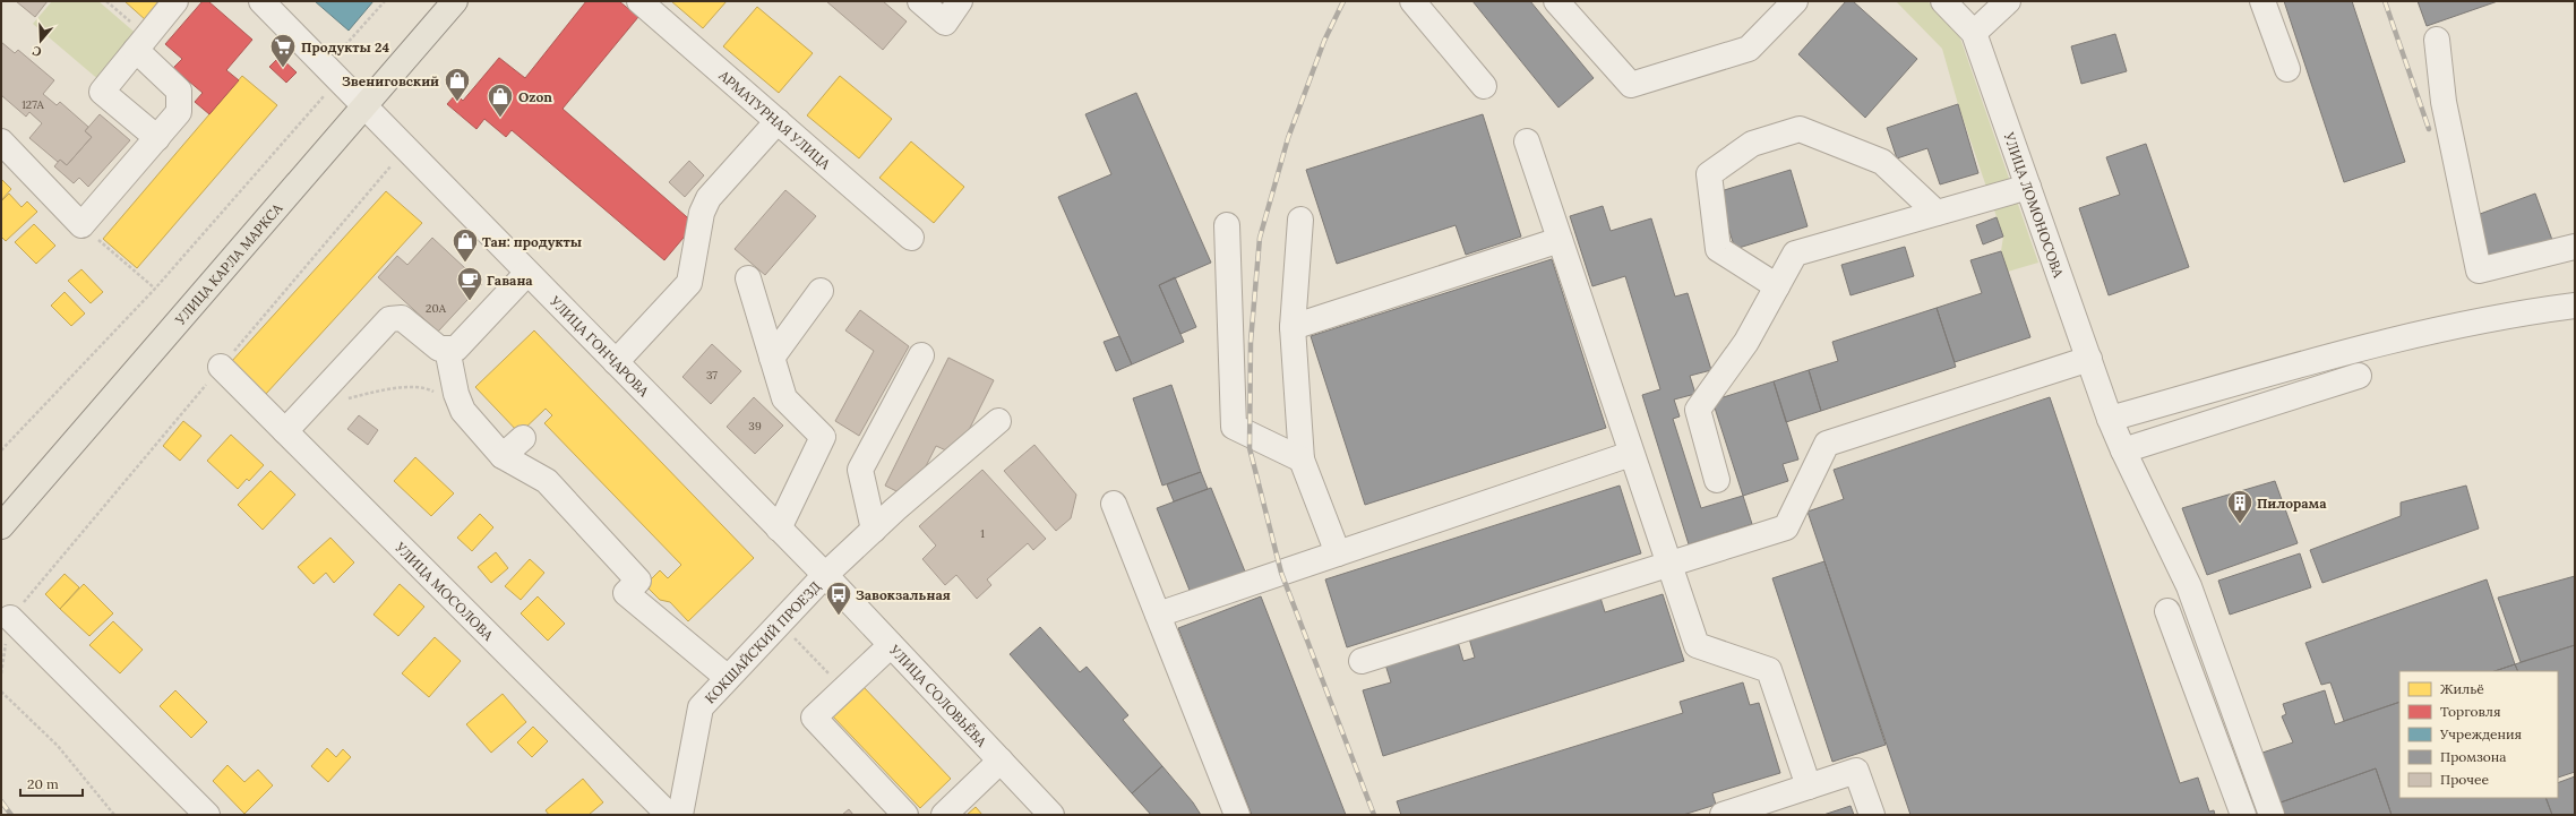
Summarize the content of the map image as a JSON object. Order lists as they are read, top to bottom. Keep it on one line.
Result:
{"streets":{"main road":["УЛИЦА КАРЛА МАРКСА"],"street":["АРМАТУРНАЯ УЛИЦА","УЛИЦА ЛОМОНОСОВА","УЛИЦА ГОНЧАРОВА","УЛИЦА МОСОЛОВА","КОКШАЙСКИЙ ПРОЕЗД","УЛИЦА СОЛОВЬЁВА"]},"crossings":[["УЛИЦА КАРЛА МАРКСА","УЛИЦА ГОНЧАРОВА"],["УЛИЦА ГОНЧАРОВА","КОКШАЙСКИЙ ПРОЕЗД"],["УЛИЦА ГОНЧАРОВА","УЛИЦА СОЛОВЬЁВА"],["КОКШАЙСКИЙ ПРОЕЗД","УЛИЦА СОЛОВЬЁВА"]],"places":{"supermarket":["Продукты 24"],"shop":["Звениговский","Ozon","Тан: продукты"],"cafe":["Гавана"],"building":["Пилорама"],"bus stop":["Завокзальная"]},"house_numbers":["127А","20А","37","39","1"],"legend":["Жильё","Торговля","Учреждения","Промзона","Прочее"],"scale_bar":"20 m","north":"bottom"}
